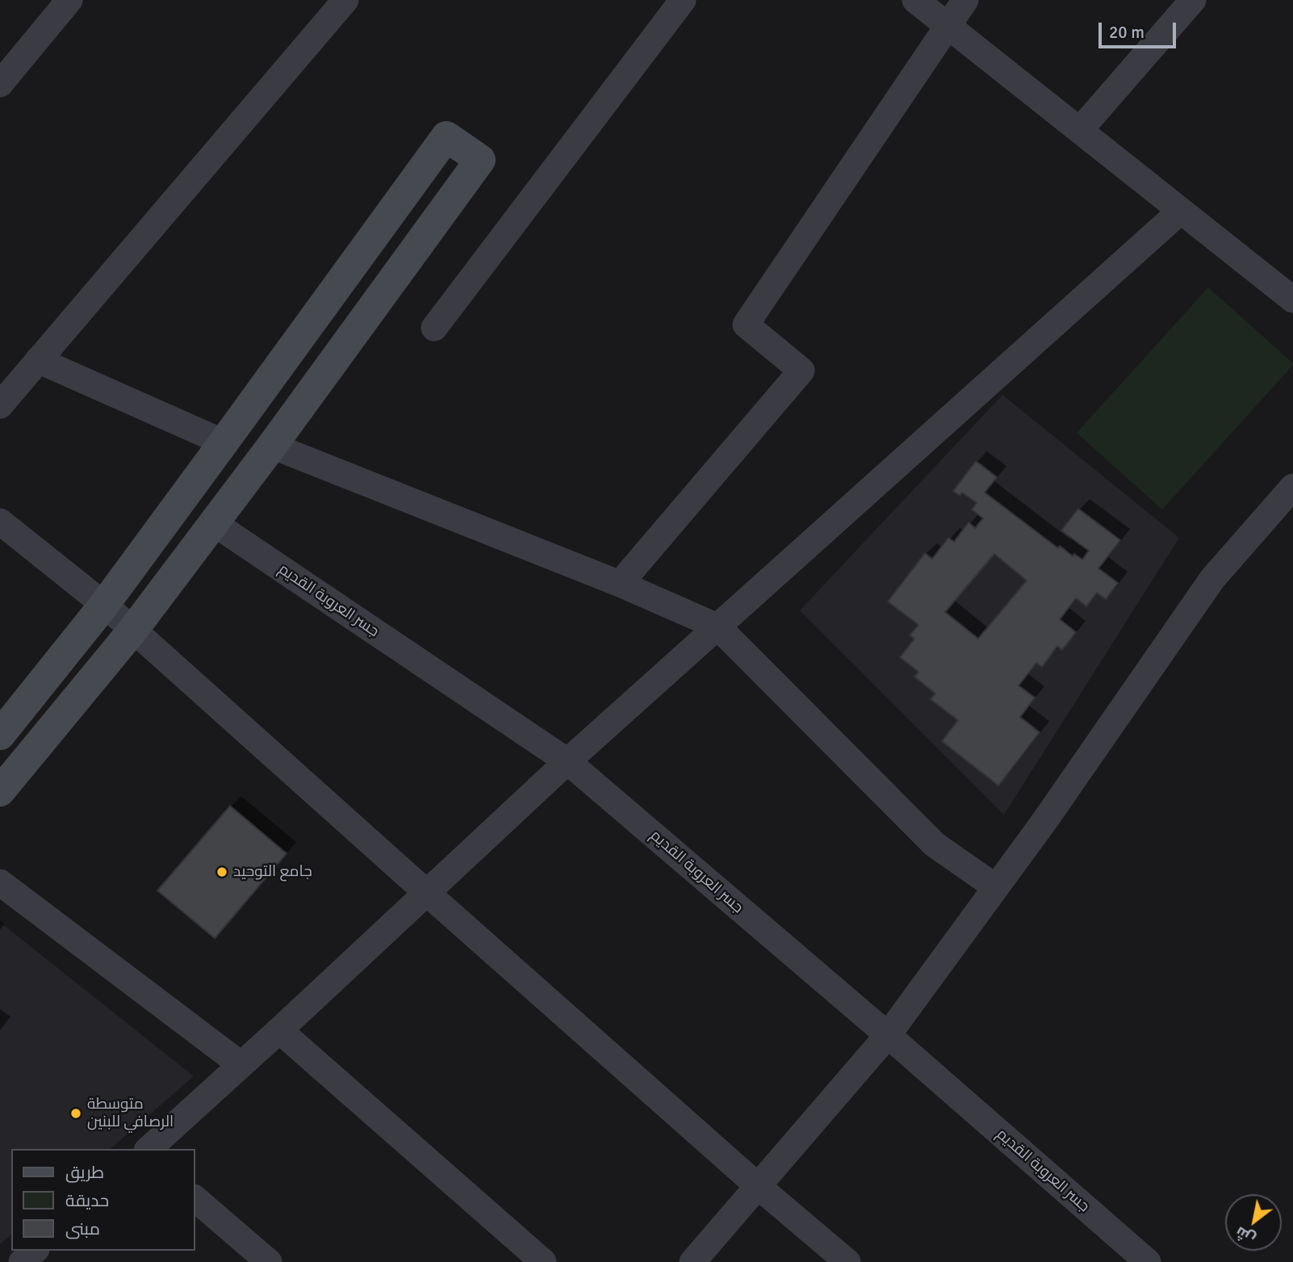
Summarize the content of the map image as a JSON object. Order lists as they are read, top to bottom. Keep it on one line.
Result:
{"streets":{"street":["جسر العروبة القديم"]},"places":["جامع التوحيد","متوسطة الرصافي للبنين"],"legend":["طريق","حديقة","مبنى"],"scale_bar":"20 m","north":"bottom left"}
